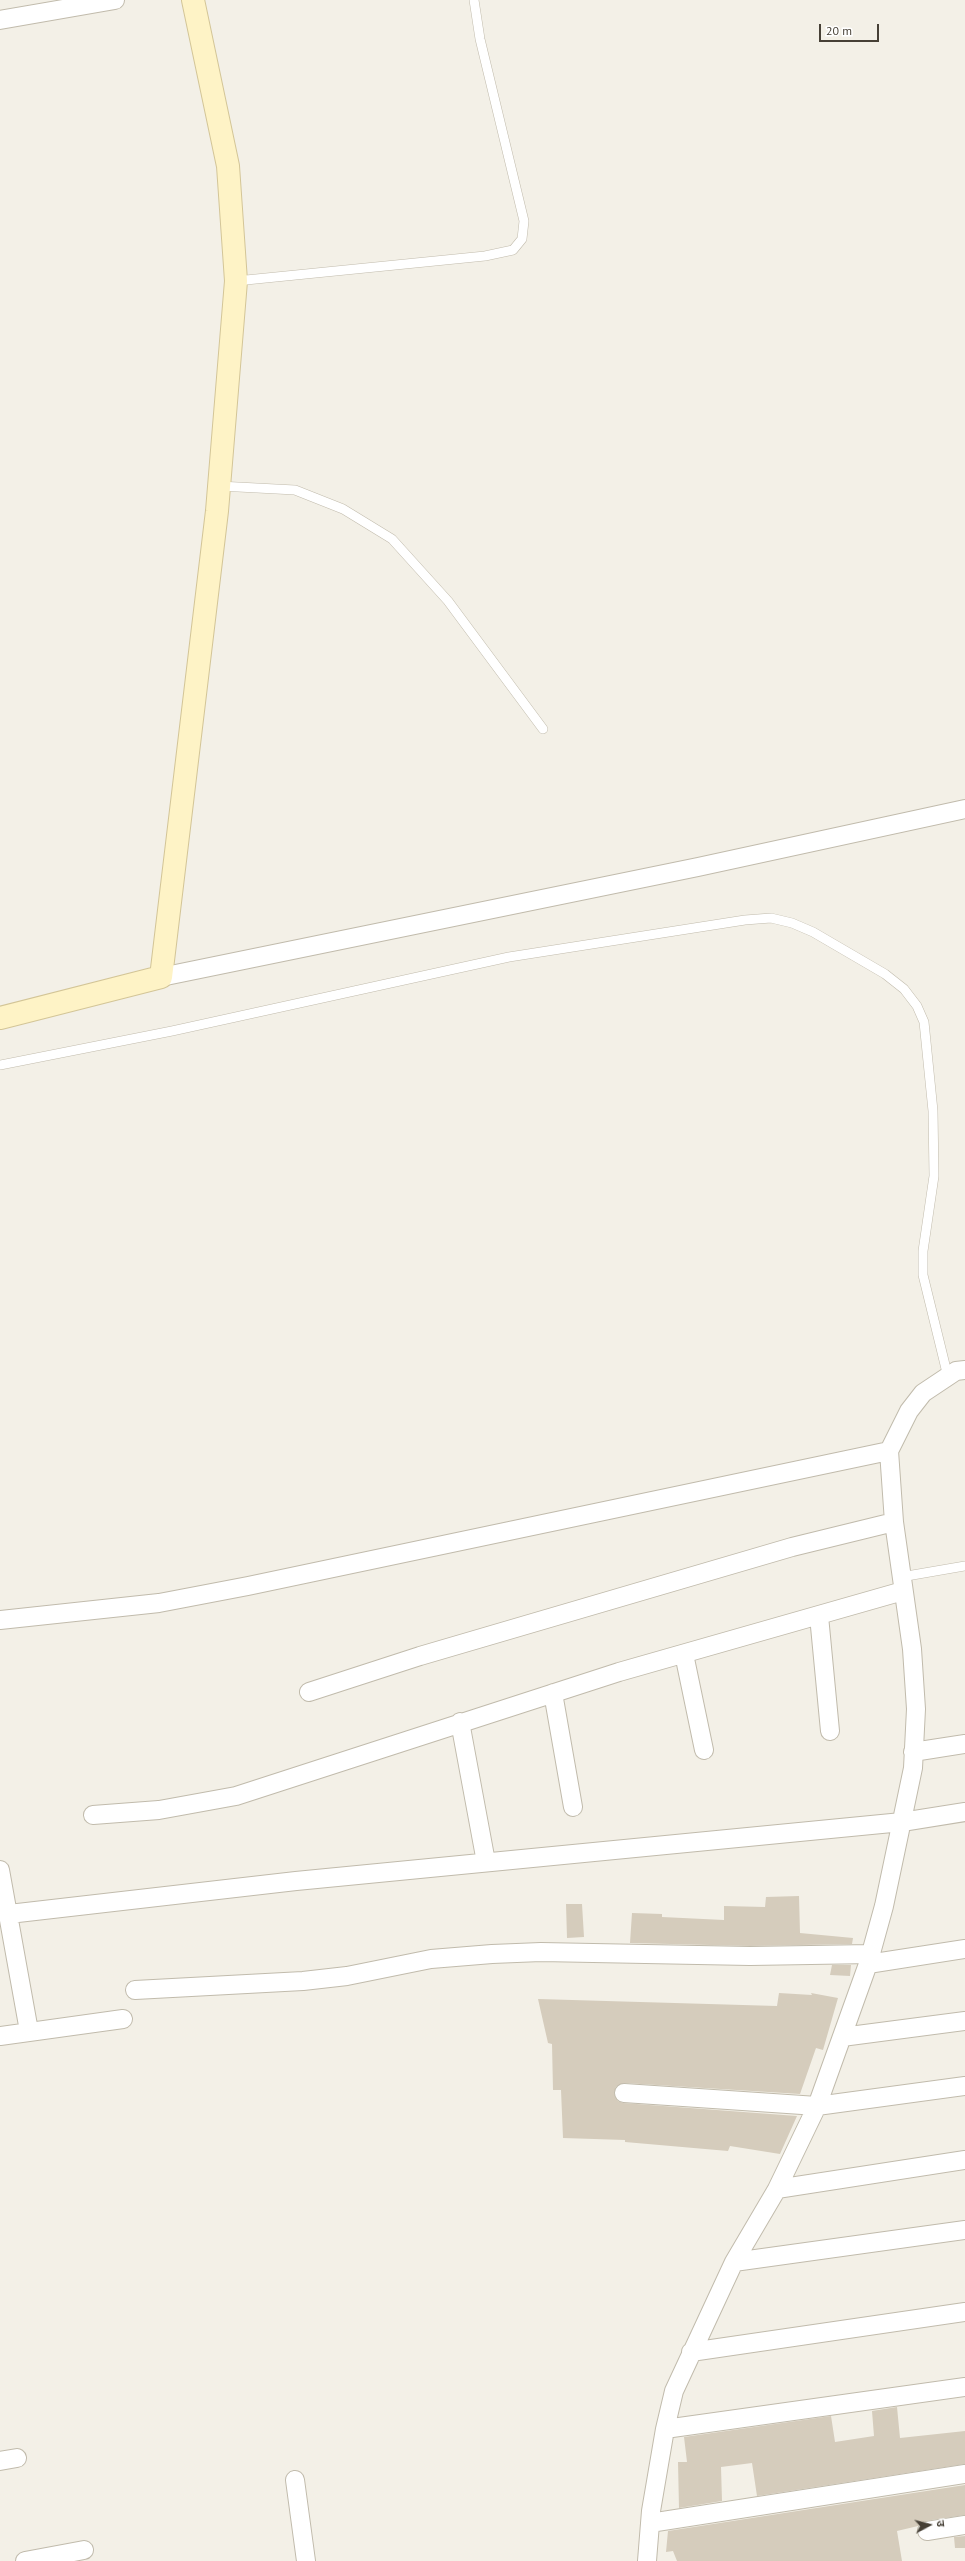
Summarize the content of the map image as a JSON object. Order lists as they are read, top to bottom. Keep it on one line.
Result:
{"scale_bar":"20 m","north":"right"}
